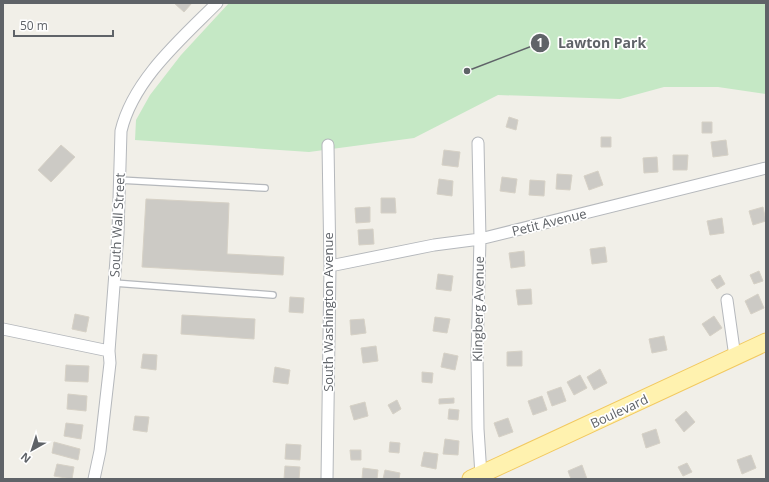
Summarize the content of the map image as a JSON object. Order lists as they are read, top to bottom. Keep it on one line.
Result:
{"streets":{"main road":["Boulevard"],"street":["Petit Avenue","South Wall Street","Klingberg Avenue","South Washington Avenue"]},"crossings":[["Petit Avenue","Klingberg Avenue"],["Petit Avenue","South Washington Avenue"],["Klingberg Avenue","Boulevard"]],"places":["Lawton Park"],"scale_bar":"50 m","north":"bottom left"}
